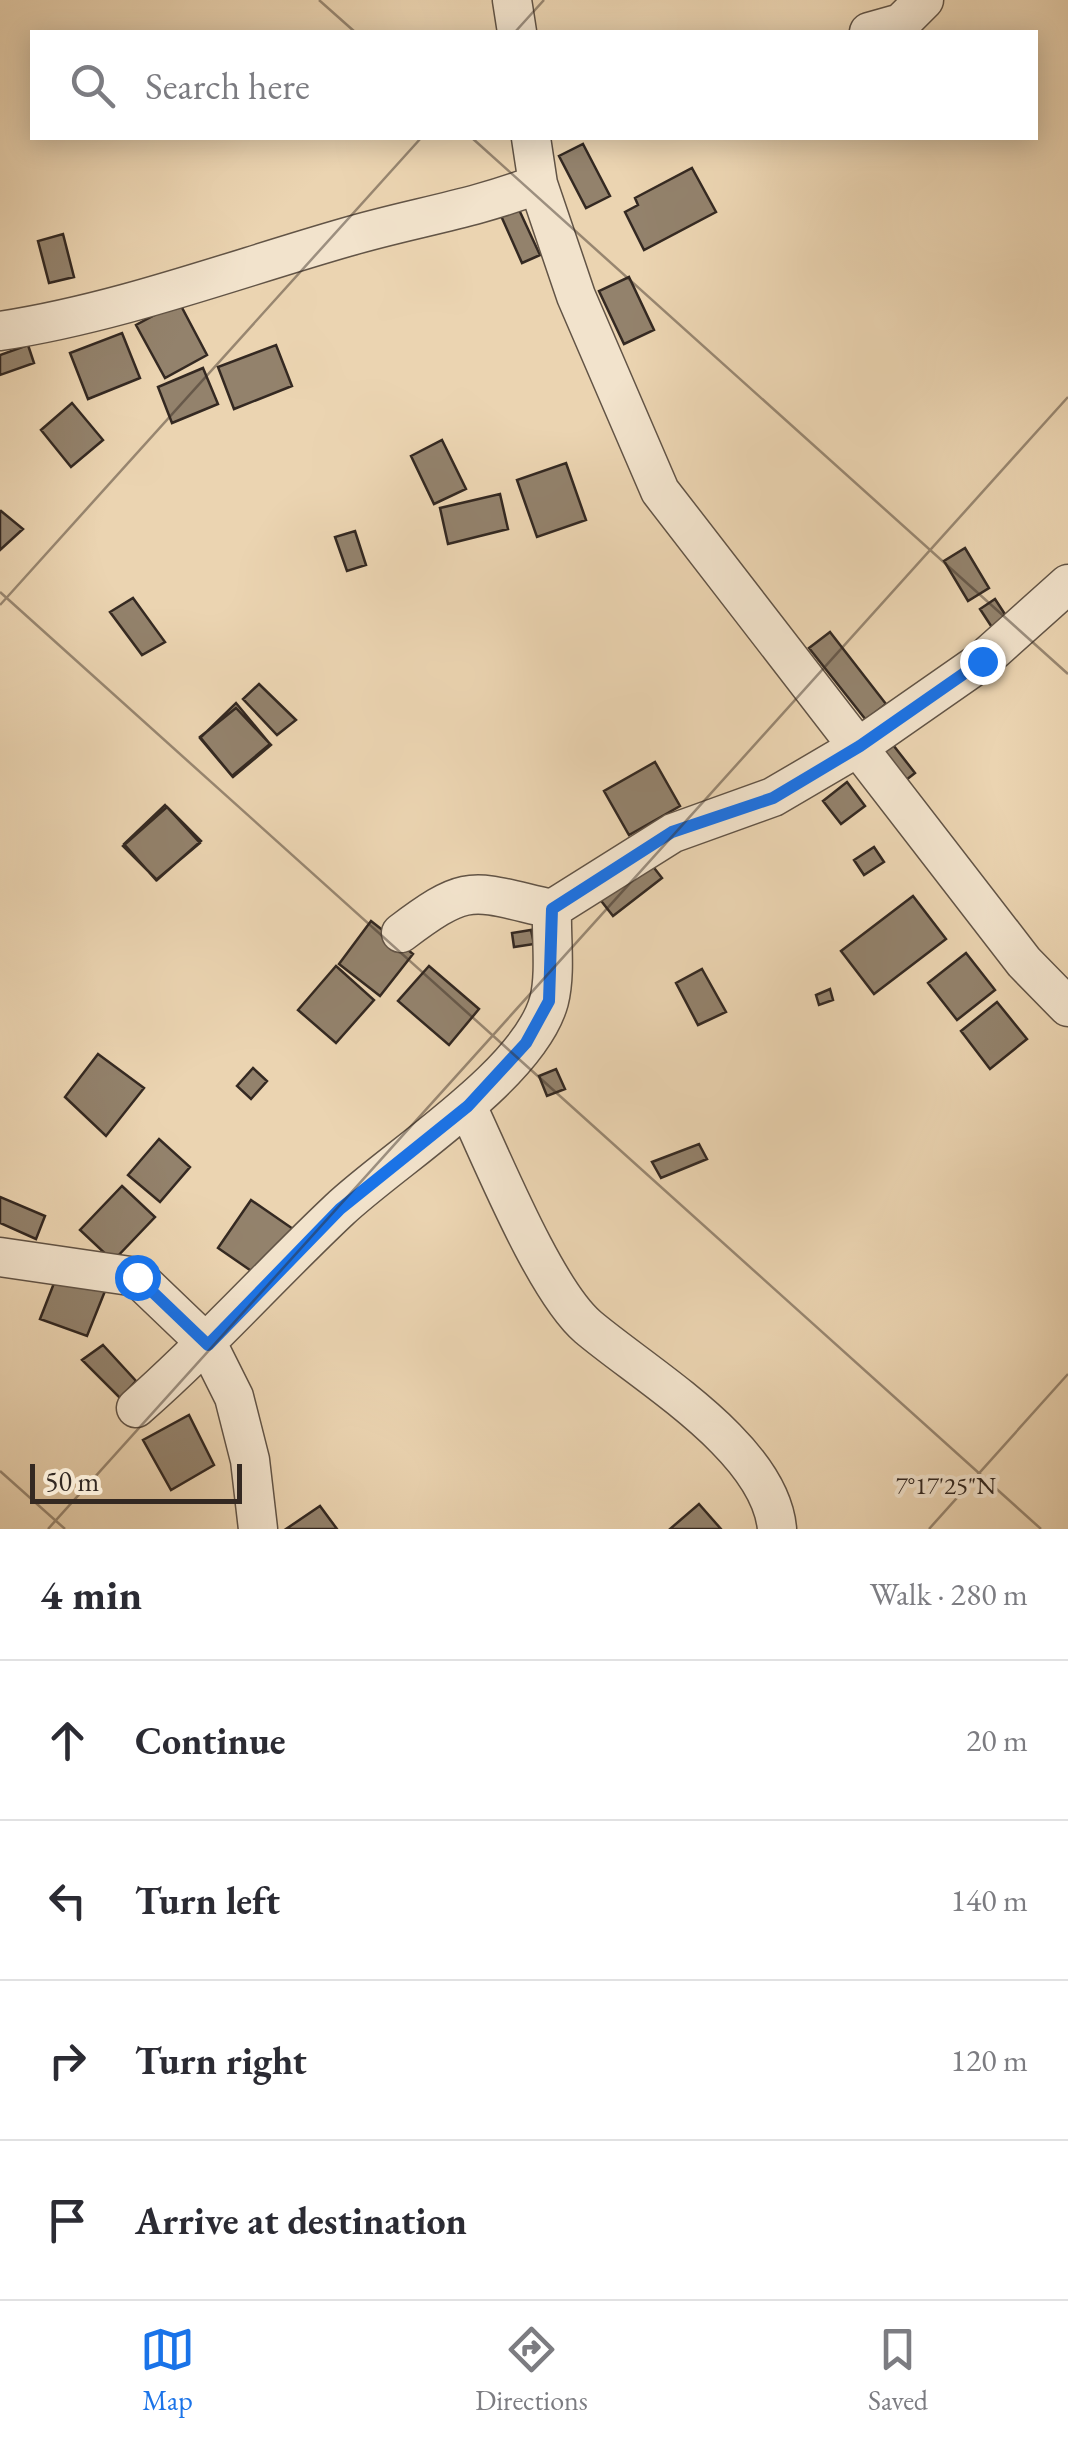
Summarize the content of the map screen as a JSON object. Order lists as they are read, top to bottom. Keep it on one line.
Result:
{"scale_bar":"50 m","page":{"search":"Search here","scale":"50 m","heading":["4 min","Walk · 280 m"],"list":[["Continue","20 m"],["Turn left","140 m"],["Turn right","120 m"],"Arrive at destination"],"nav":["Map","Directions","Saved"]},"coordinates":["7°17'25\"N"]}
